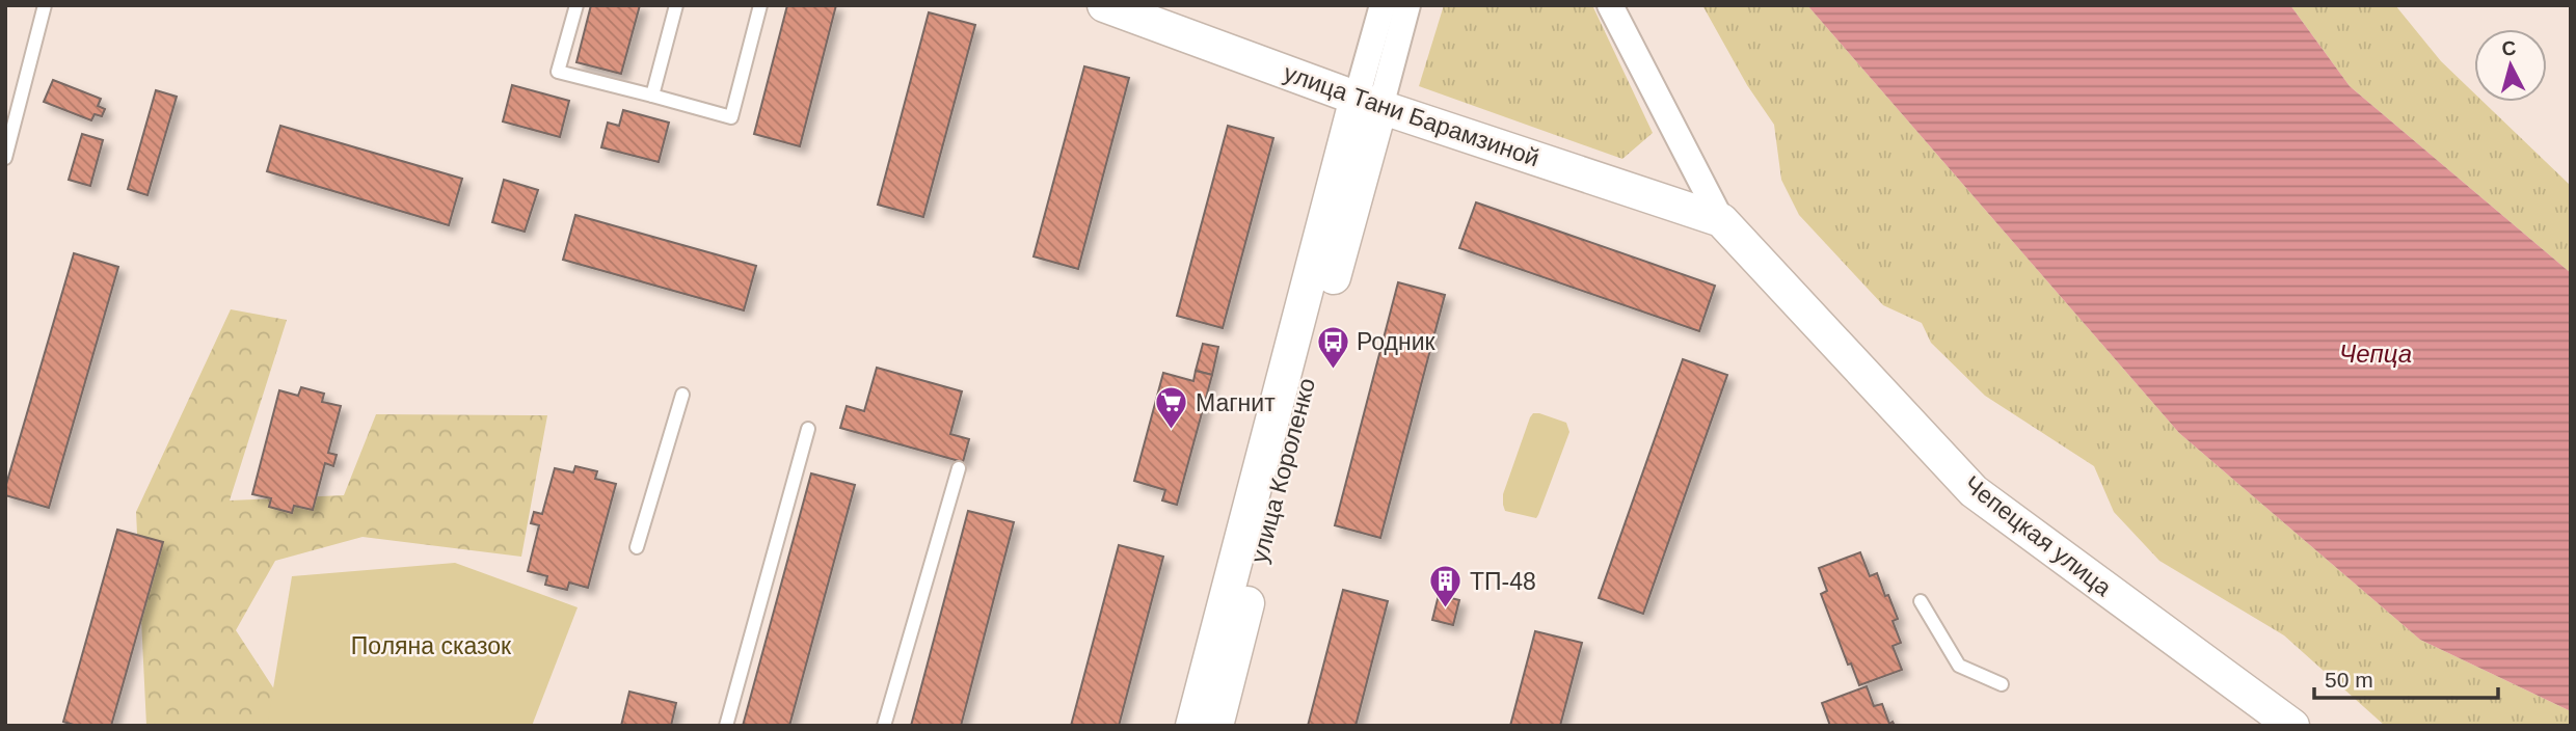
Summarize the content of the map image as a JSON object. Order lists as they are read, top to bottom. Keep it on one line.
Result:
{"streets":{"street":["улица Тани Барамзиной","улица Короленко","Чепецкая улица"]},"crossings":[["улица Тани Барамзиной","улица Короленко"],["улица Тани Барамзиной","Чепецкая улица"]],"water":["Чепца"],"parks":["Поляна сказок"],"places":{"bus stop":["Родник"],"supermarket":["Магнит"],"building":["ТП-48"]},"scale_bar":"50 m","north":"top"}
